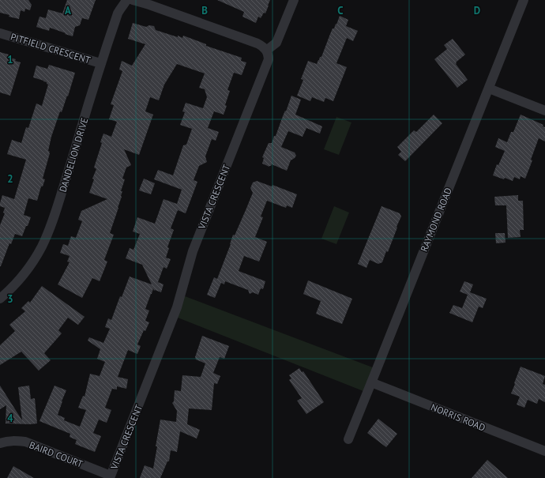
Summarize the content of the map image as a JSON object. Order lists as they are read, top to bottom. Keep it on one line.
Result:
{"streets":{"street":["PITFIELD CRESCENT","DANDELION DRIVE","VISTA CRESCENT","RAYMOND ROAD","NORRIS ROAD","BAIRD COURT"]},"crossings":[["PITFIELD CRESCENT","DANDELION DRIVE"],["VISTA CRESCENT","BAIRD COURT"],["RAYMOND ROAD","NORRIS ROAD"]],"grid":{"columns":["A","B","C","D"],"rows":["1","2","3","4"]}}
